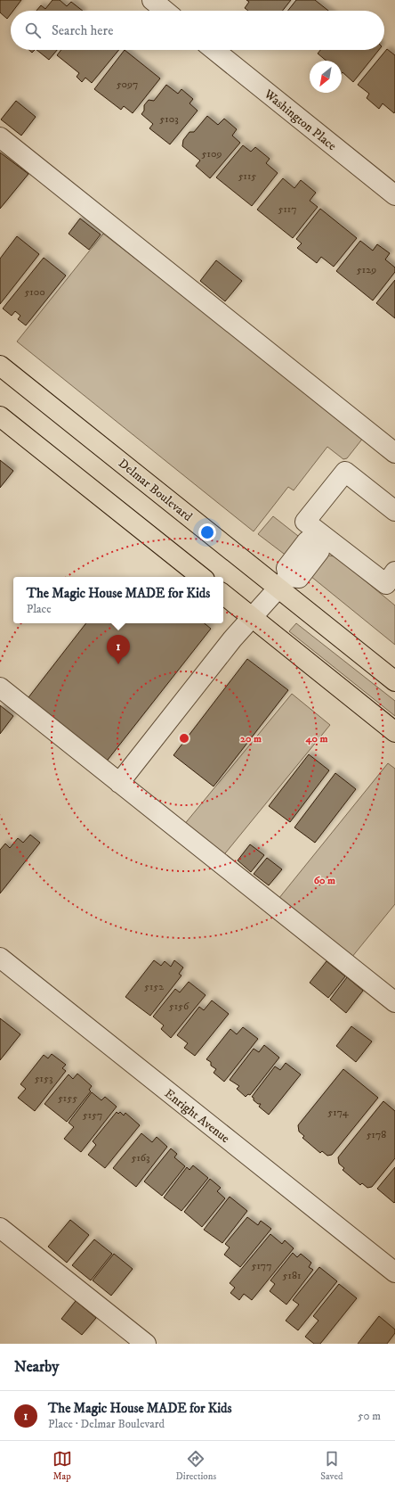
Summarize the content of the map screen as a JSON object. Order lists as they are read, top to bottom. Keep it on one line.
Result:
{"streets":{"main road":["Delmar Boulevard"],"street":["Washington Place","Enright Avenue"]},"house_numbers":["5097","5103","5109","5115","5117","5129","5100","5152","5156","5153","5155","5174","5157","5178","5163","5177","5181"],"north":"bottom left","page":{"search":"Search here","popup":["The Magic House MADE for Kids","Place"],"pins":"1","heading":"Nearby","list":[{"mark":"1","name":"The Magic House MADE for Kids","note":"Place · Delmar Boulevard","value":"50 m"}],"nav":["Map","Directions","Saved"]},"rings":["20 m","40 m","60 m"]}
